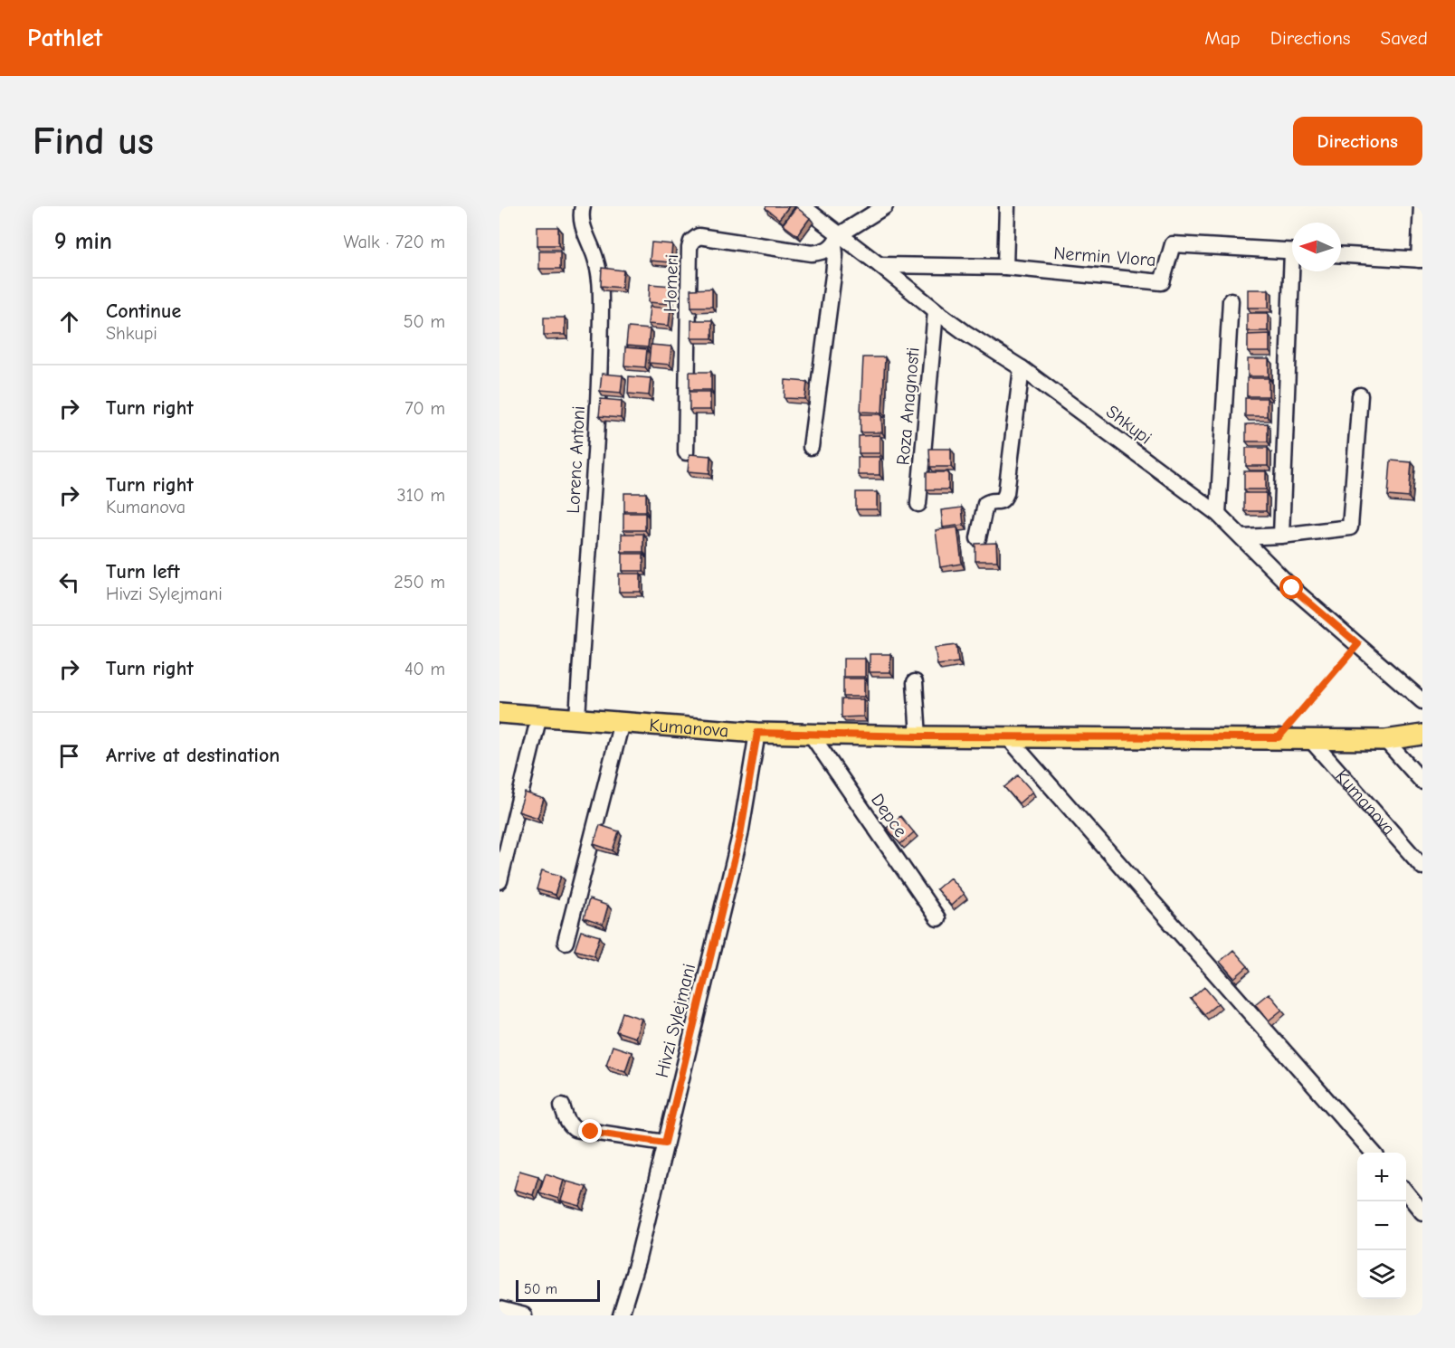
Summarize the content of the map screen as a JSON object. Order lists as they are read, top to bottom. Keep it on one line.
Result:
{"streets":{"main road":["Kumanova"],"street":["Nermin Vlora","Homeri","Roza Anagnosti","Shkupi","Lorenc Antoni","Depce","Hivzi Sylejmani"]},"crossings":[["Nermin Vlora","Shkupi"],["Homeri","Shkupi"],["Roza Anagnosti","Shkupi"],["Lorenc Antoni","Kumanova"],["Kumanova","Depce"],["Kumanova","Hivzi Sylejmani"]],"scale_bar":"50 m","north":"left","page":{"header":"Pathlet","nav":["Map","Directions","Saved"],"buttons":"Directions","title":"Find us","heading":["9 min","Walk · 720 m"],"list":[["Continue","Shkupi","50 m"],["Turn right","70 m"],["Turn right","Kumanova","310 m"],["Turn left","Hivzi Sylejmani","250 m"],["Turn right","40 m"],"Arrive at destination"],"map_buttons":["+","−"],"scale":"50 m"}}
